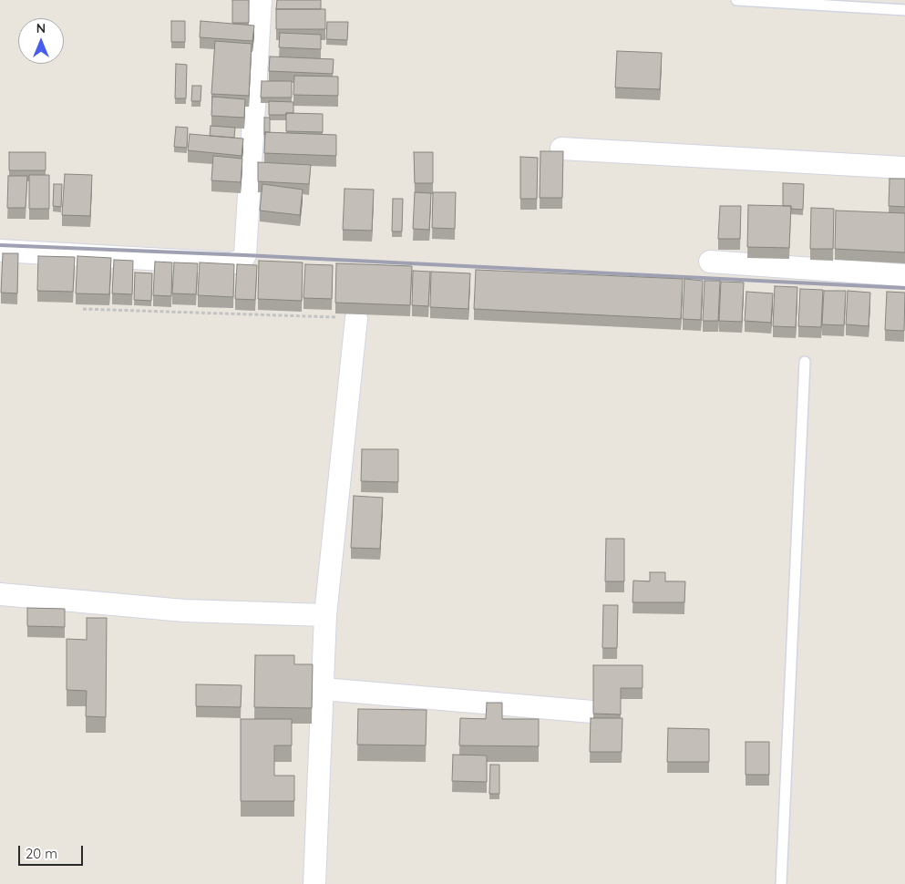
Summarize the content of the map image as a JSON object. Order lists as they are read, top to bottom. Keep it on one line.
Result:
{"scale_bar":"20 m","north":"top"}
